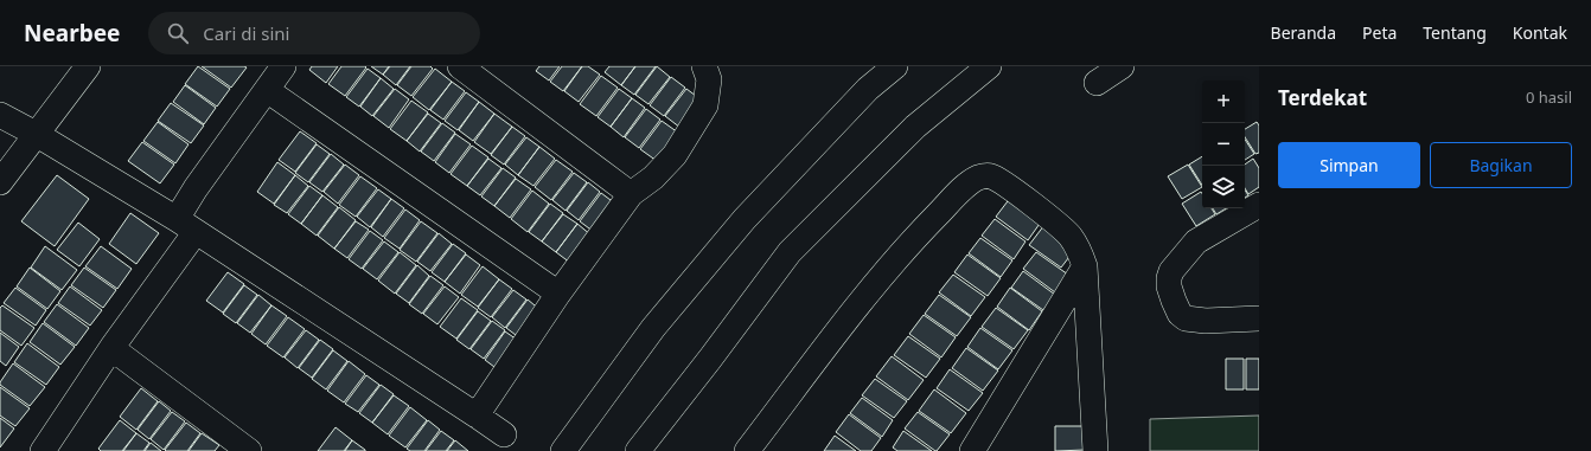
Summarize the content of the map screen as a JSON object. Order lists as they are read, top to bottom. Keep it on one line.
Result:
{"page":{"header":"Nearbee","search":"Cari di sini","nav":["Beranda","Peta","Tentang","Kontak"],"heading":["Terdekat","0 hasil"],"map_buttons":["+","−"],"buttons":["Simpan","Bagikan"]}}
